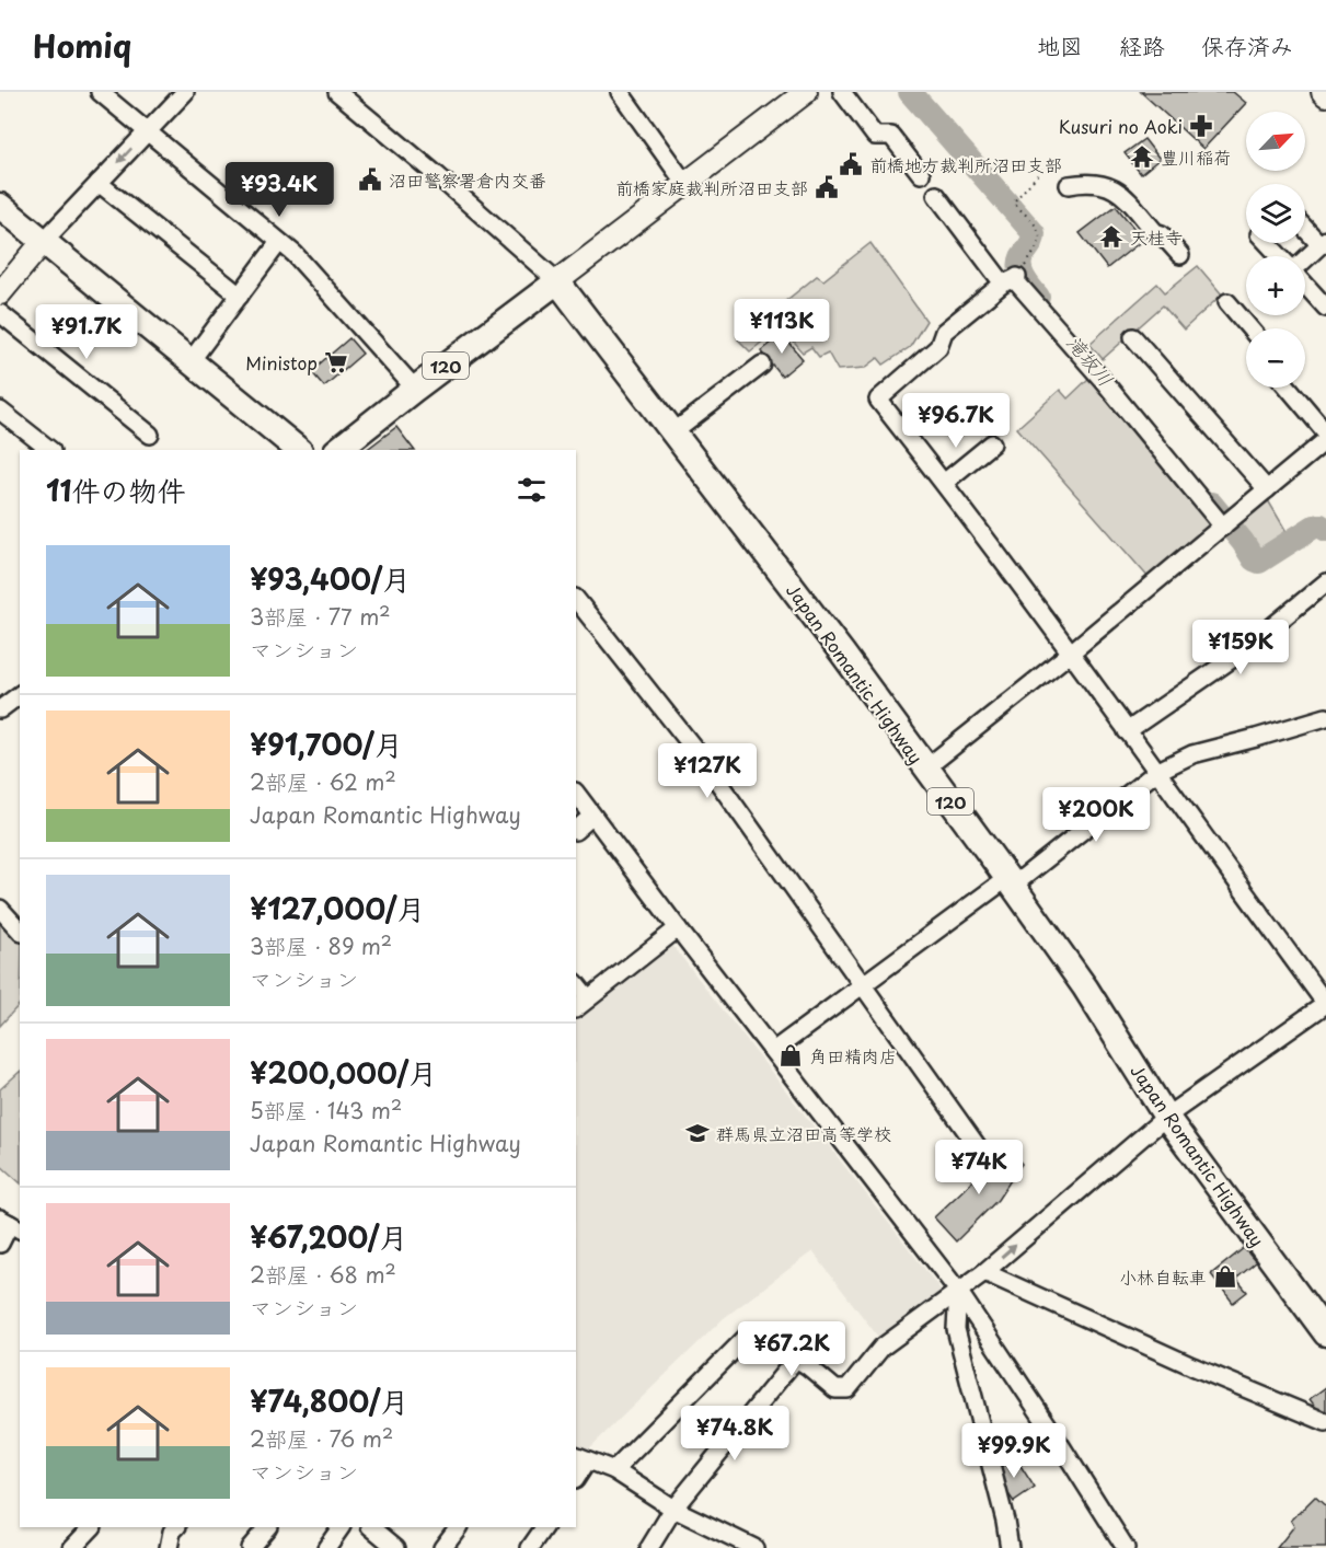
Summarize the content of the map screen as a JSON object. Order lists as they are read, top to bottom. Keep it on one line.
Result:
{"streets":{"highway":["120","Japan Romantic Highway"]},"crossings":[["120","Japan Romantic Highway"]],"water":["滝坂川"],"places":{"pharmacy":["Kusuri no Aoki"],"temple":["豊川稲荷","天桂寺"],"public building":["前橋地方裁判所沼田支部","沼田警察署倉内交番","前橋家庭裁判所沼田支部"],"supermarket":["Ministop"],"shop":["角田精肉店","小林自転車"],"school or university":["群馬県立沼田高等学校"]},"north":"top right","page":{"header":"Homiq","nav":["地図","経路","保存済み"],"map_buttons":["+","−"],"price":["¥93.4K","¥113K","¥91.7K","¥96.7K","¥159K","¥127K","¥200K","¥74K","¥67.2K","¥74.8K","¥99.9K"],"heading":"11件の物件","list":[{"name":"¥93,400/月","note":"3部屋 · 77 m² · マンション"},{"name":"¥91,700/月","note":"2部屋 · 62 m² · Japan Romantic Highway"},{"name":"¥127,000/月","note":"3部屋 · 89 m² · マンション"},{"name":"¥200,000/月","note":"5部屋 · 143 m² · Japan Romantic Highway"},{"name":"¥67,200/月","note":"2部屋 · 68 m² · マンション"},{"name":"¥74,800/月","note":"2部屋 · 76 m² · マンション"}]}}
